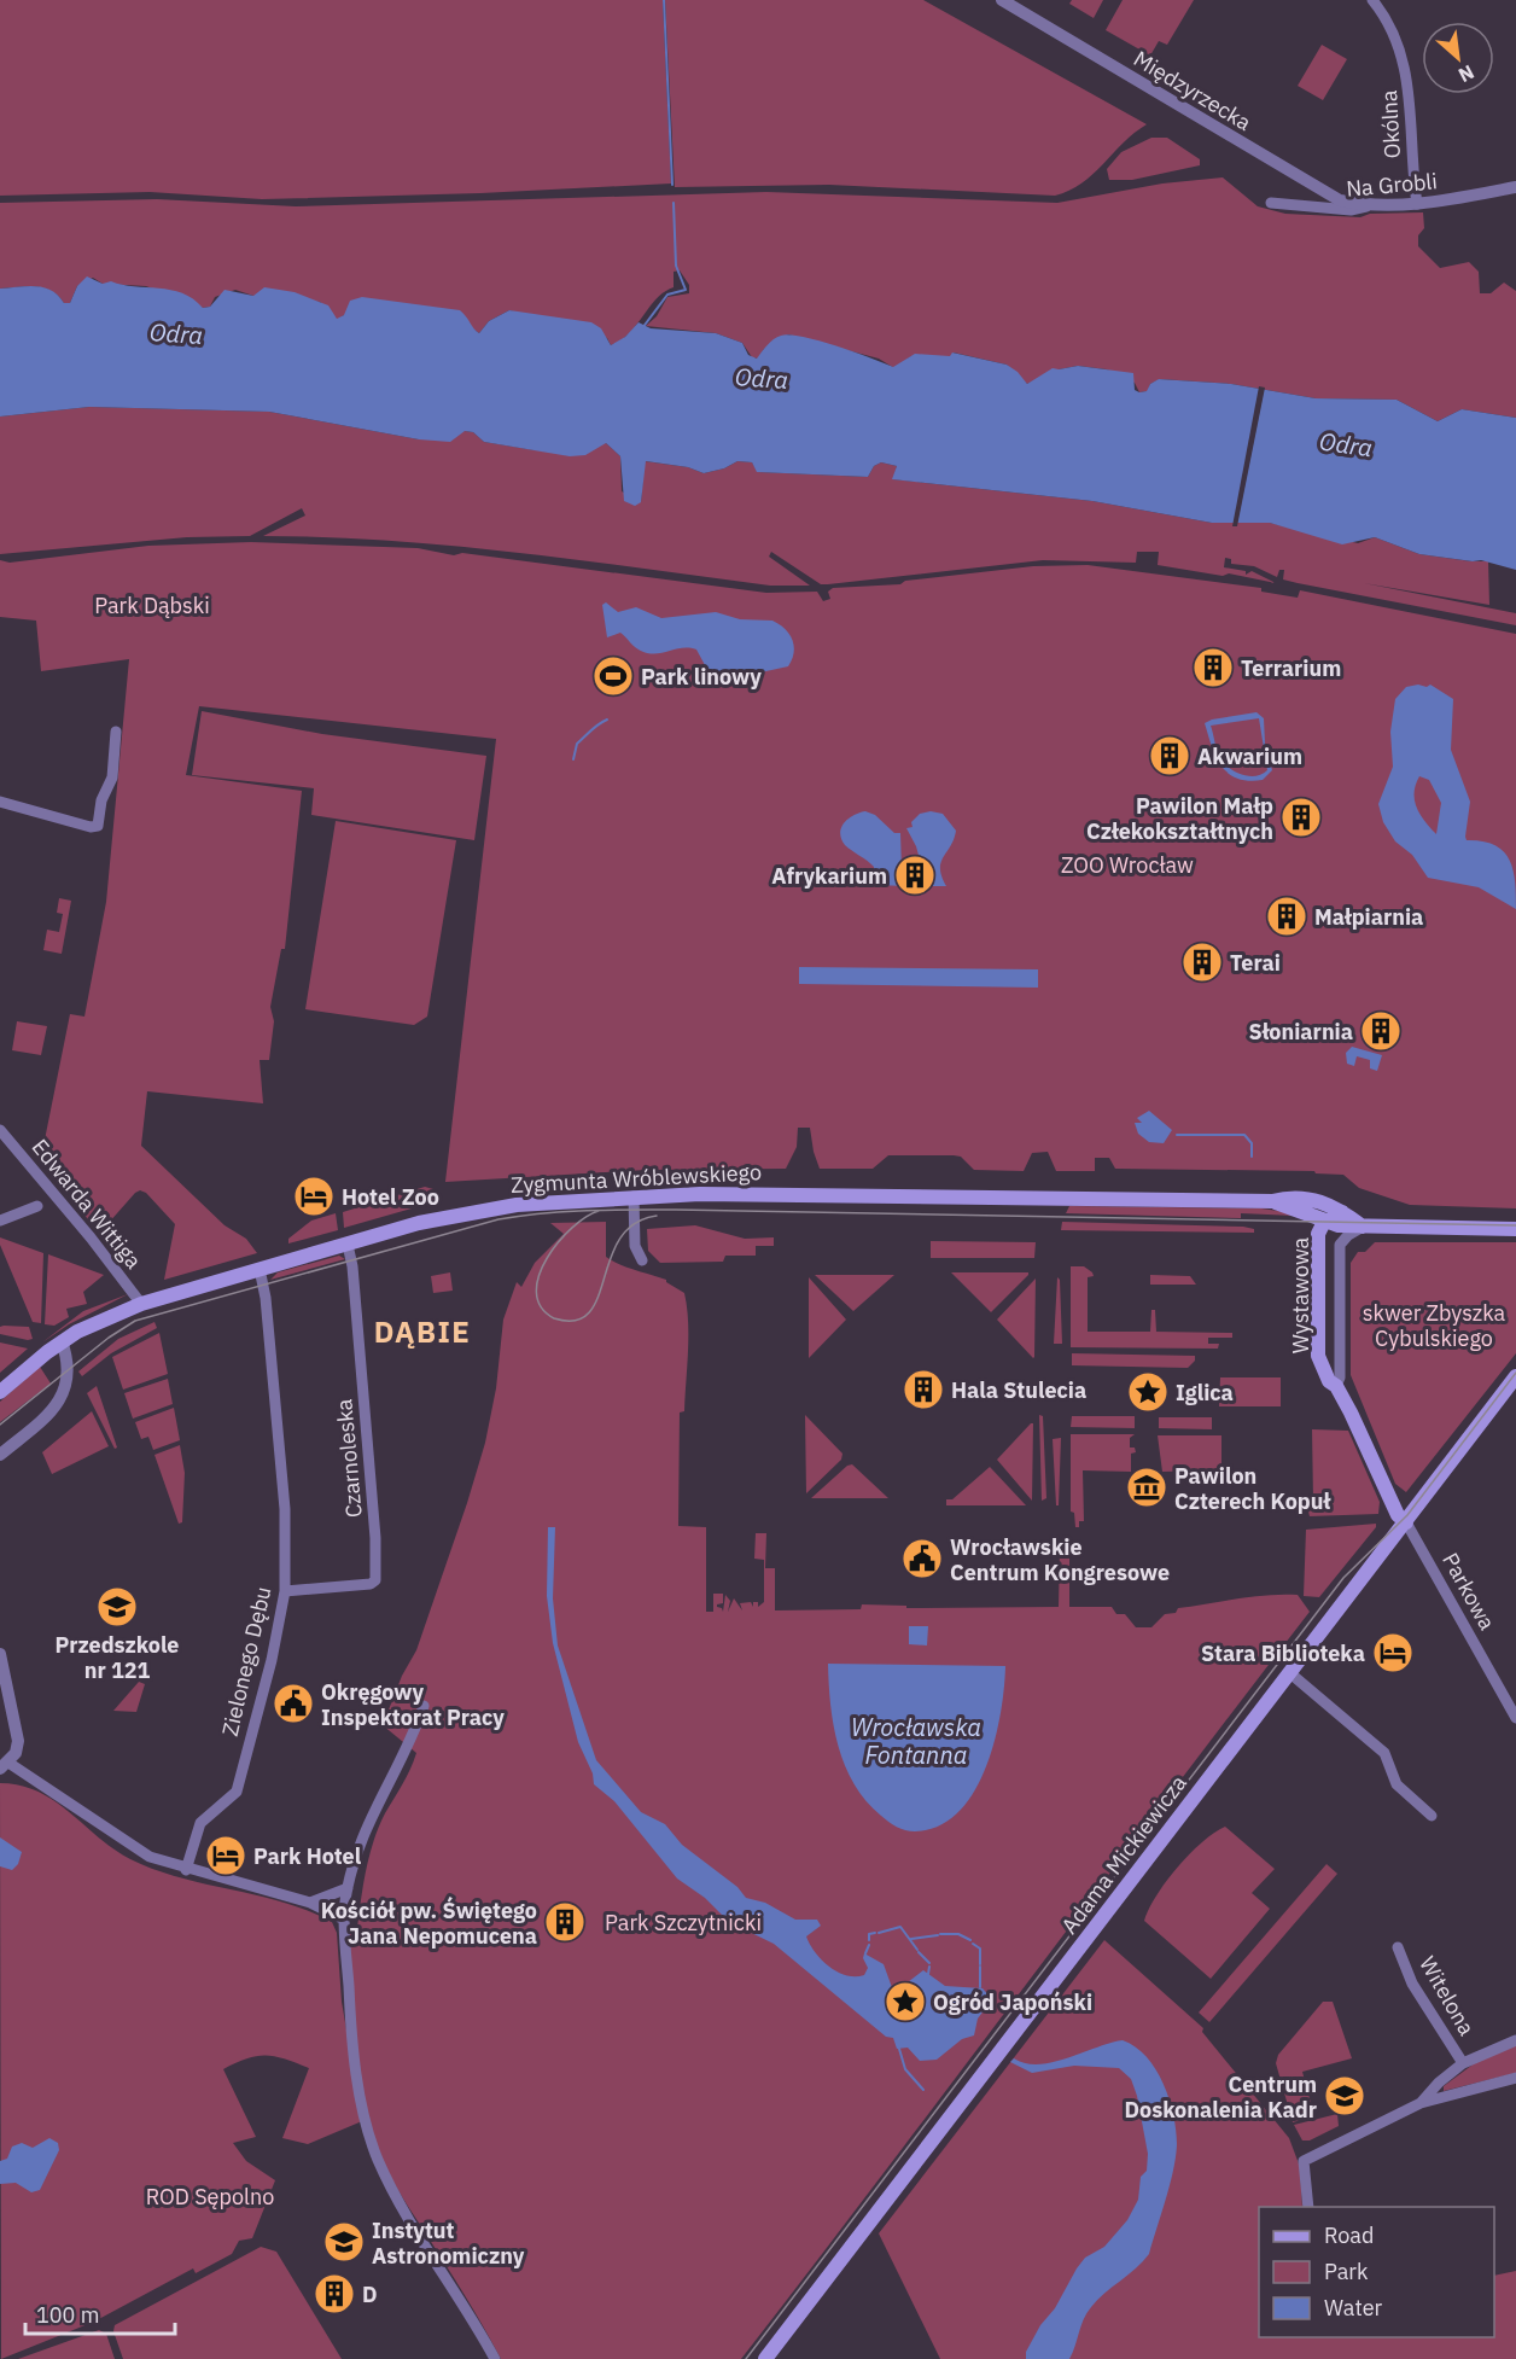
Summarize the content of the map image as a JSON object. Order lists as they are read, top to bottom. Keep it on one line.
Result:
{"streets":{"main road":["Zygmunta Wróblewskiego","Wystawowa","Adama Mickiewicza"],"street":["Międzyrzecka","Okólna","Na Grobli","Edwarda Wittiga","Czarnoleska","Parkowa","Zielonego Dębu","Witelona"]},"crossings":[["Międzyrzecka","Na Grobli"],["Okólna","Na Grobli"],["Zygmunta Wróblewskiego","Edwarda Wittiga"],["Zygmunta Wróblewskiego","Wystawowa"],["Zygmunta Wróblewskiego","Czarnoleska"],["Zygmunta Wróblewskiego","Zielonego Dębu"],["Wystawowa","Parkowa"],["Wystawowa","Adama Mickiewicza"],["Czarnoleska","Zielonego Dębu"],["Parkowa","Adama Mickiewicza"]],"districts":["DĄBIE"],"water":["Odra","Wrocławska Fontanna"],"parks":["Park Dąbski","ZOO Wrocław","skwer Zbyszka Cybulskiego","Park Szczytnicki","ROD Sępolno"],"places":{"building":["Terrarium","Akwarium","Pawilon Małp Człekokształtnych","Afrykarium","Małpiarnia","Terai","Słoniarnia","Hala Stulecia","Kościół pw. Świętego Jana Nepomucena","D"],"sports":["Park linowy"],"hotel":["Hotel Zoo","Stara Biblioteka","Park Hotel"],"place":["Iglica","Ogród Japoński"],"museum":["Pawilon Czterech Kopuł"],"public building":["Wrocławskie Centrum Kongresowe","Okręgowy Inspektorat Pracy"],"school or university":["Przedszkole nr 121","Centrum Doskonalenia Kadr","Instytut Astronomiczny"]},"legend":["Road","Park","Water"],"scale_bar":"100 m","north":"bottom right"}
